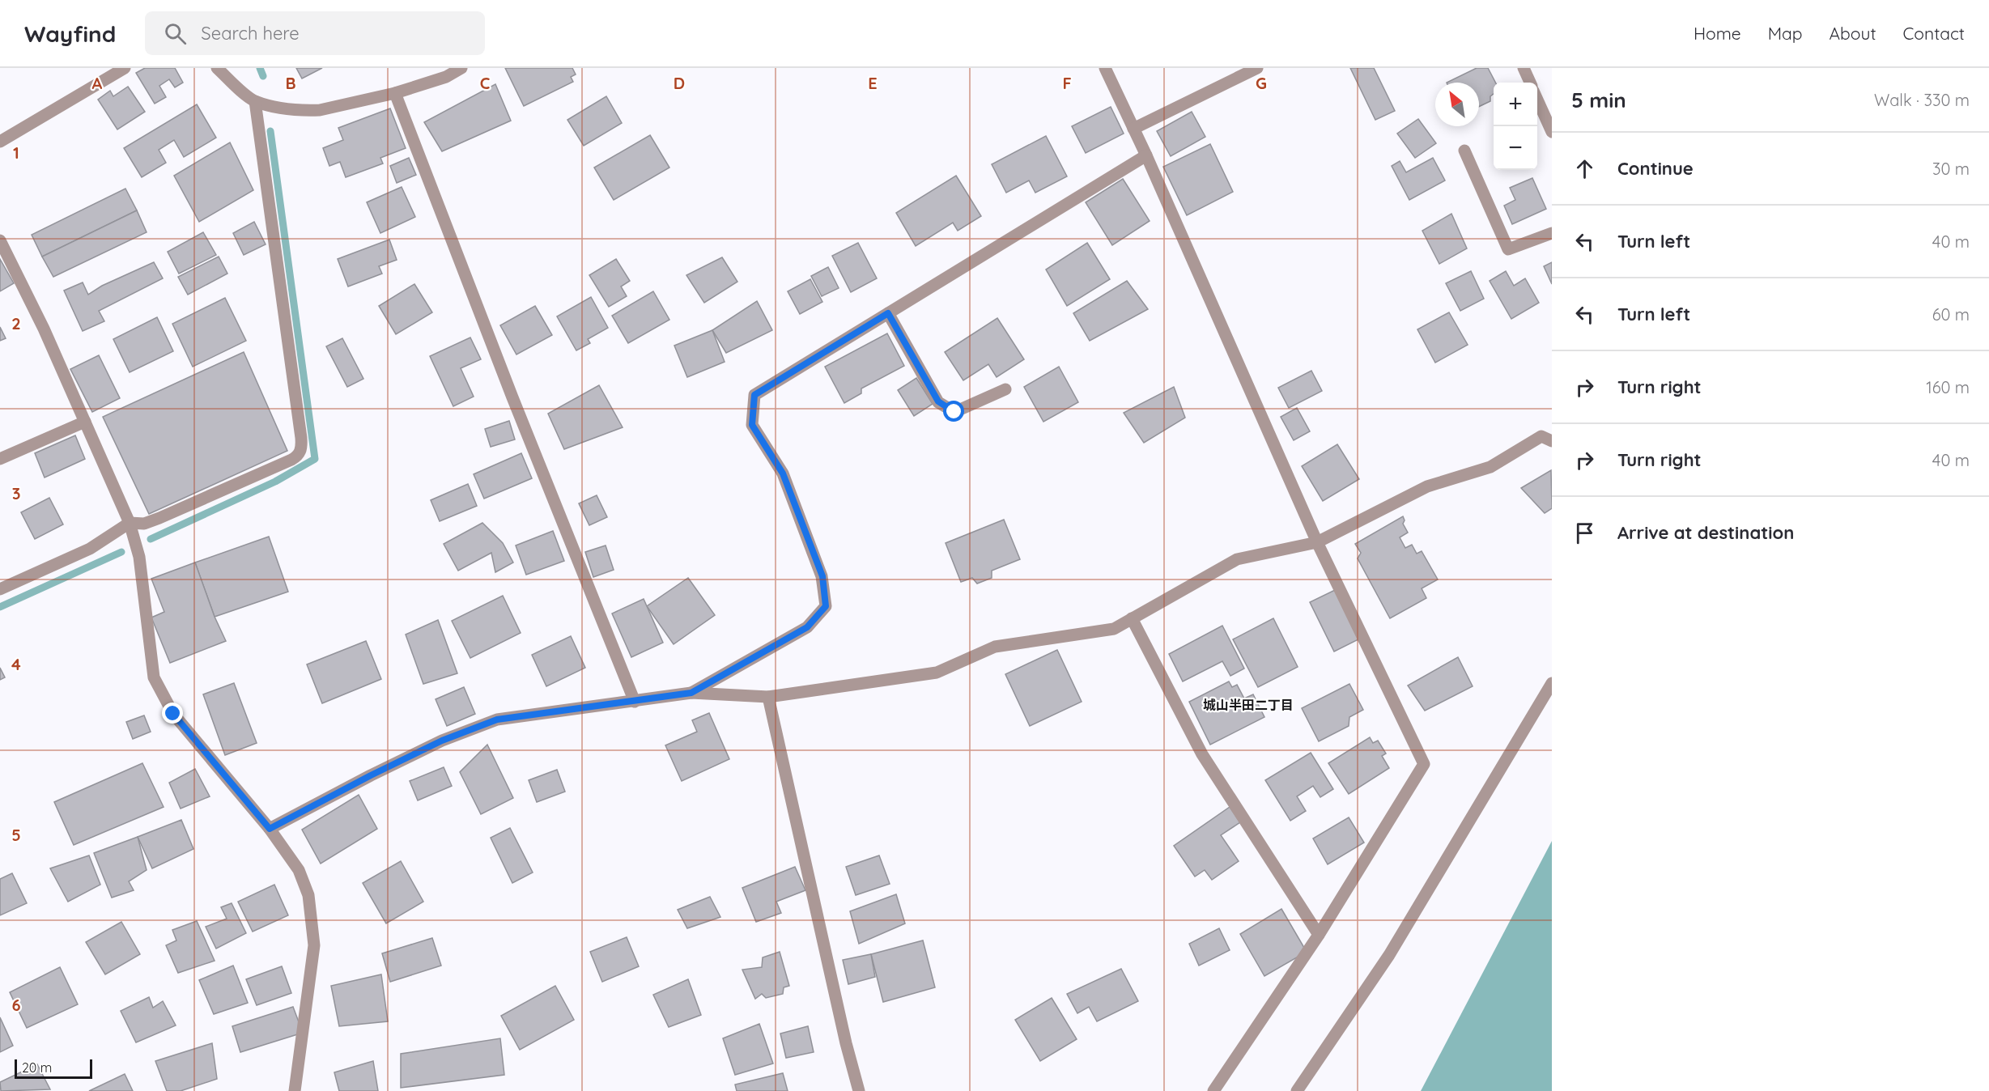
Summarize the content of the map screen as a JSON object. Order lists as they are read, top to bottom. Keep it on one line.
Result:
{"districts":["城山半田二丁目"],"scale_bar":"20 m","north":"top left","page":{"header":"Wayfind","search":"Search here","nav":["Home","Map","About","Contact"],"heading":["5 min","Walk · 330 m"],"map_buttons":["+","−"],"list":[["Continue","30 m"],["Turn left","40 m"],["Turn left","60 m"],["Turn right","160 m"],["Turn right","40 m"],"Arrive at destination"],"scale":"20 m"},"grid":{"columns":["A","B","C","D","E","F","G"],"rows":["1","2","3","4","5","6"]}}
